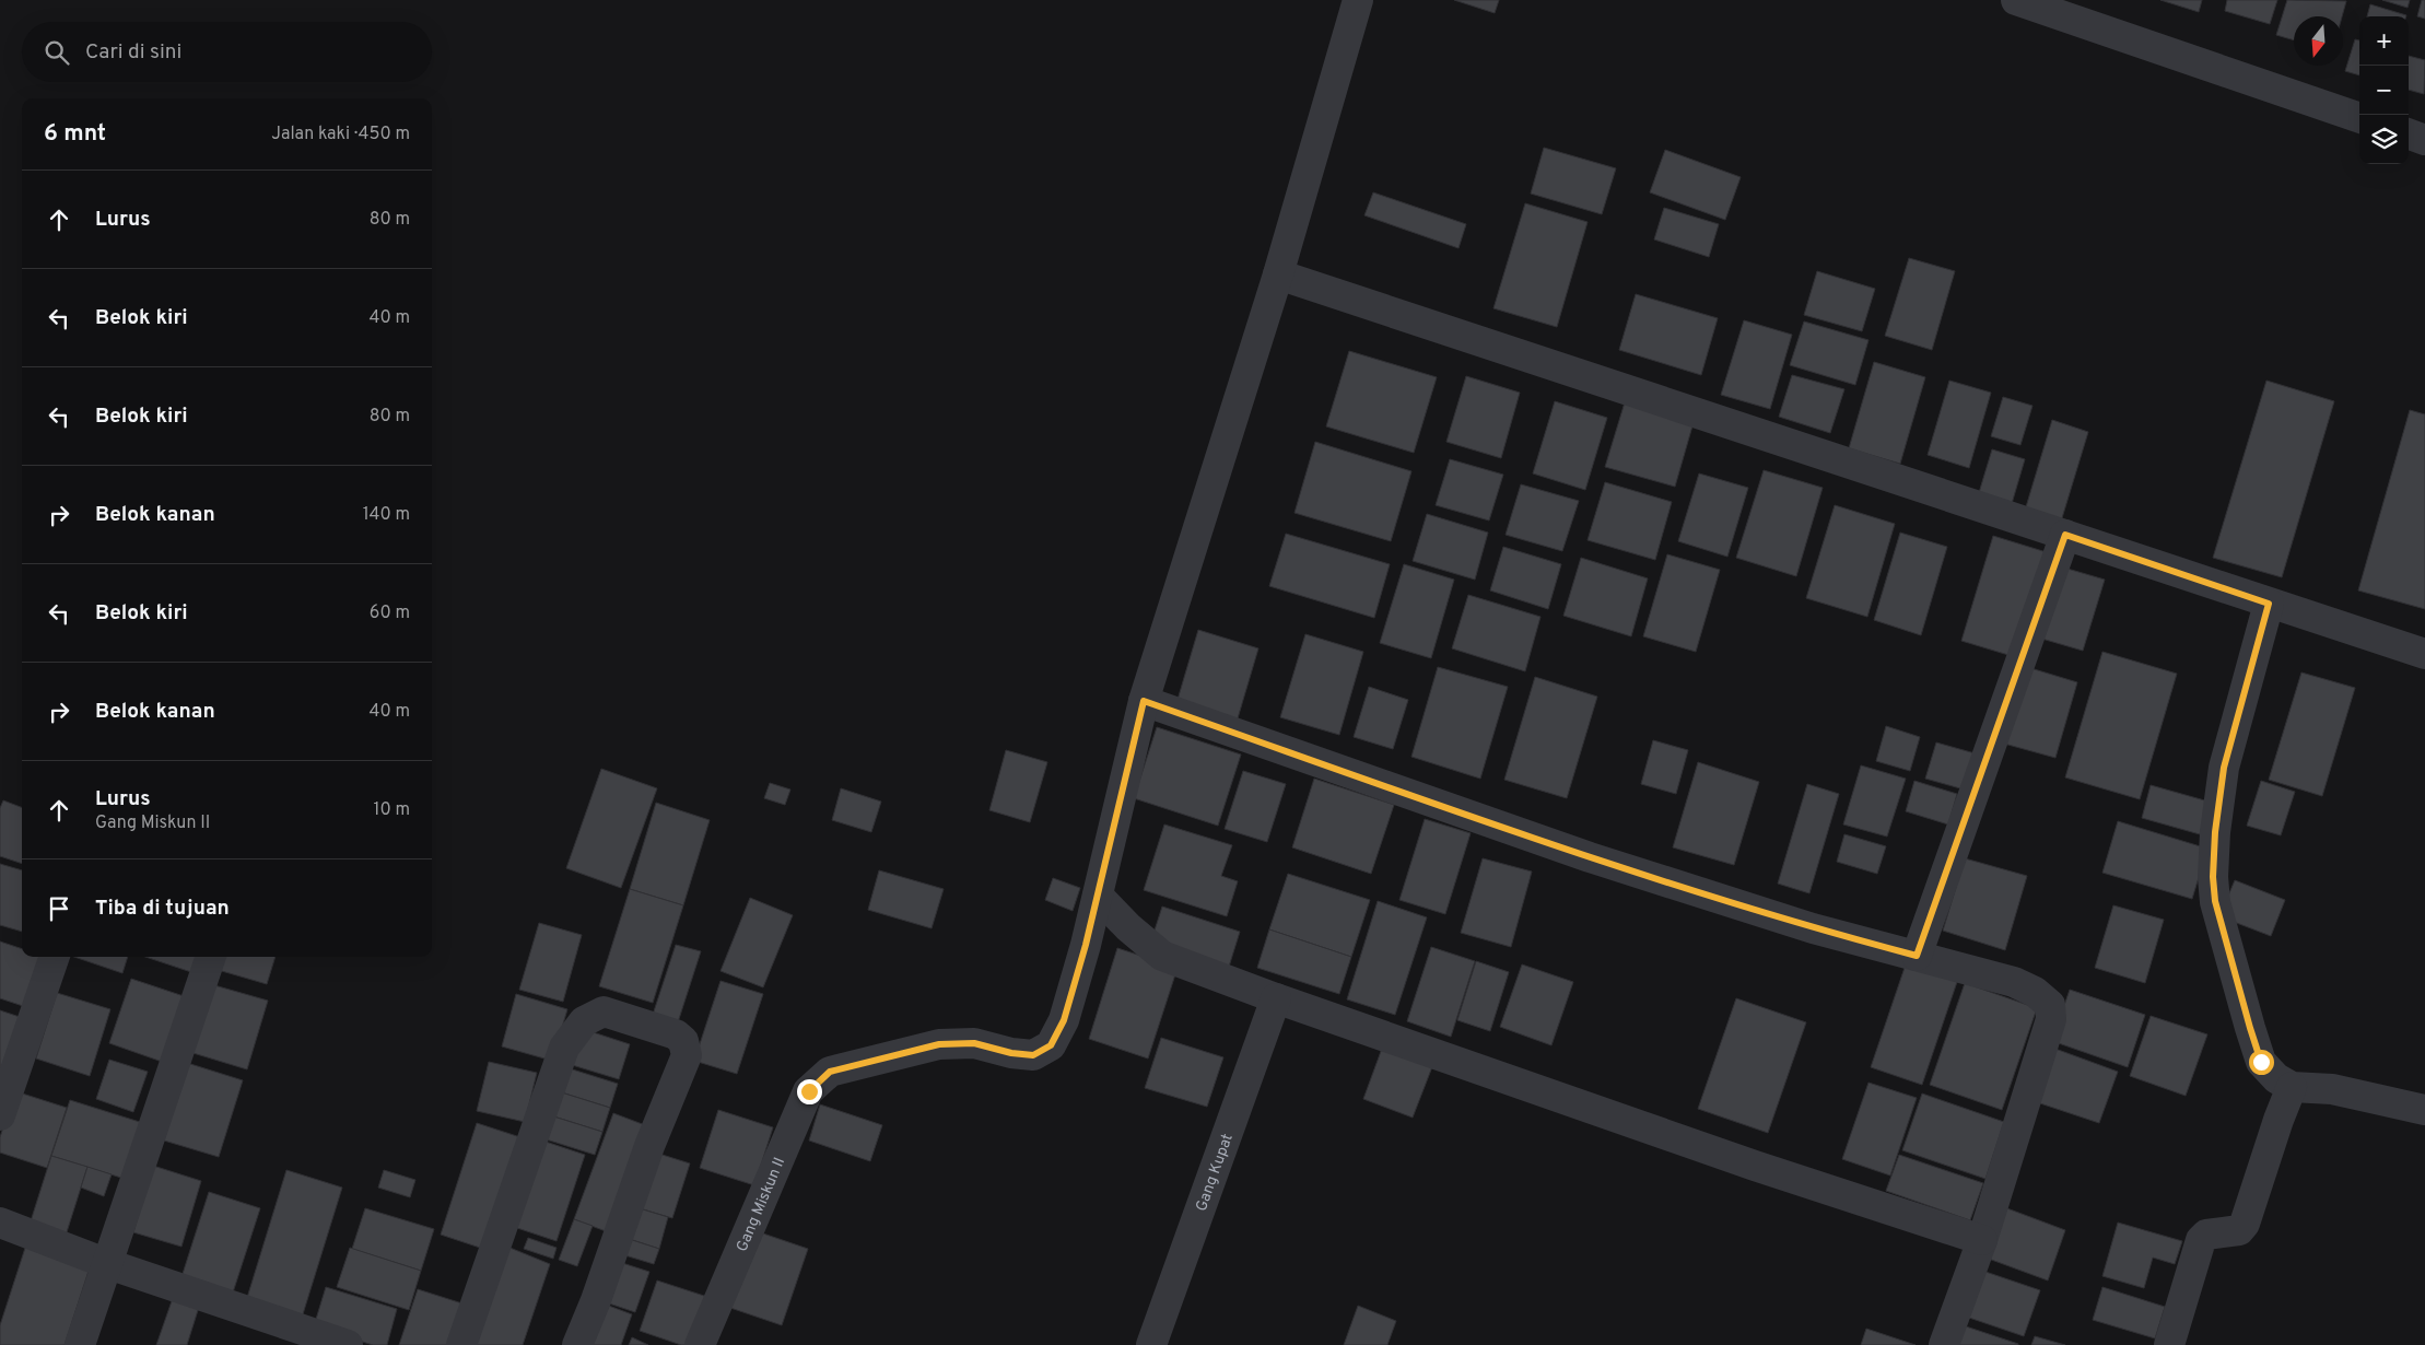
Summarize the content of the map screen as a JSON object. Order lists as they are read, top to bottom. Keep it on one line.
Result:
{"streets":{"street":["Gang Kupat","Gang Miskun II"]},"north":"bottom","page":{"map_buttons":["+","−"],"search":"Cari di sini","heading":["6 mnt","Jalan kaki · 450 m"],"list":[["Lurus","80 m"],["Belok kiri","40 m"],["Belok kiri","80 m"],["Belok kanan","140 m"],["Belok kiri","60 m"],["Belok kanan","40 m"],["Lurus","Gang Miskun II","10 m"],"Tiba di tujuan"]}}
